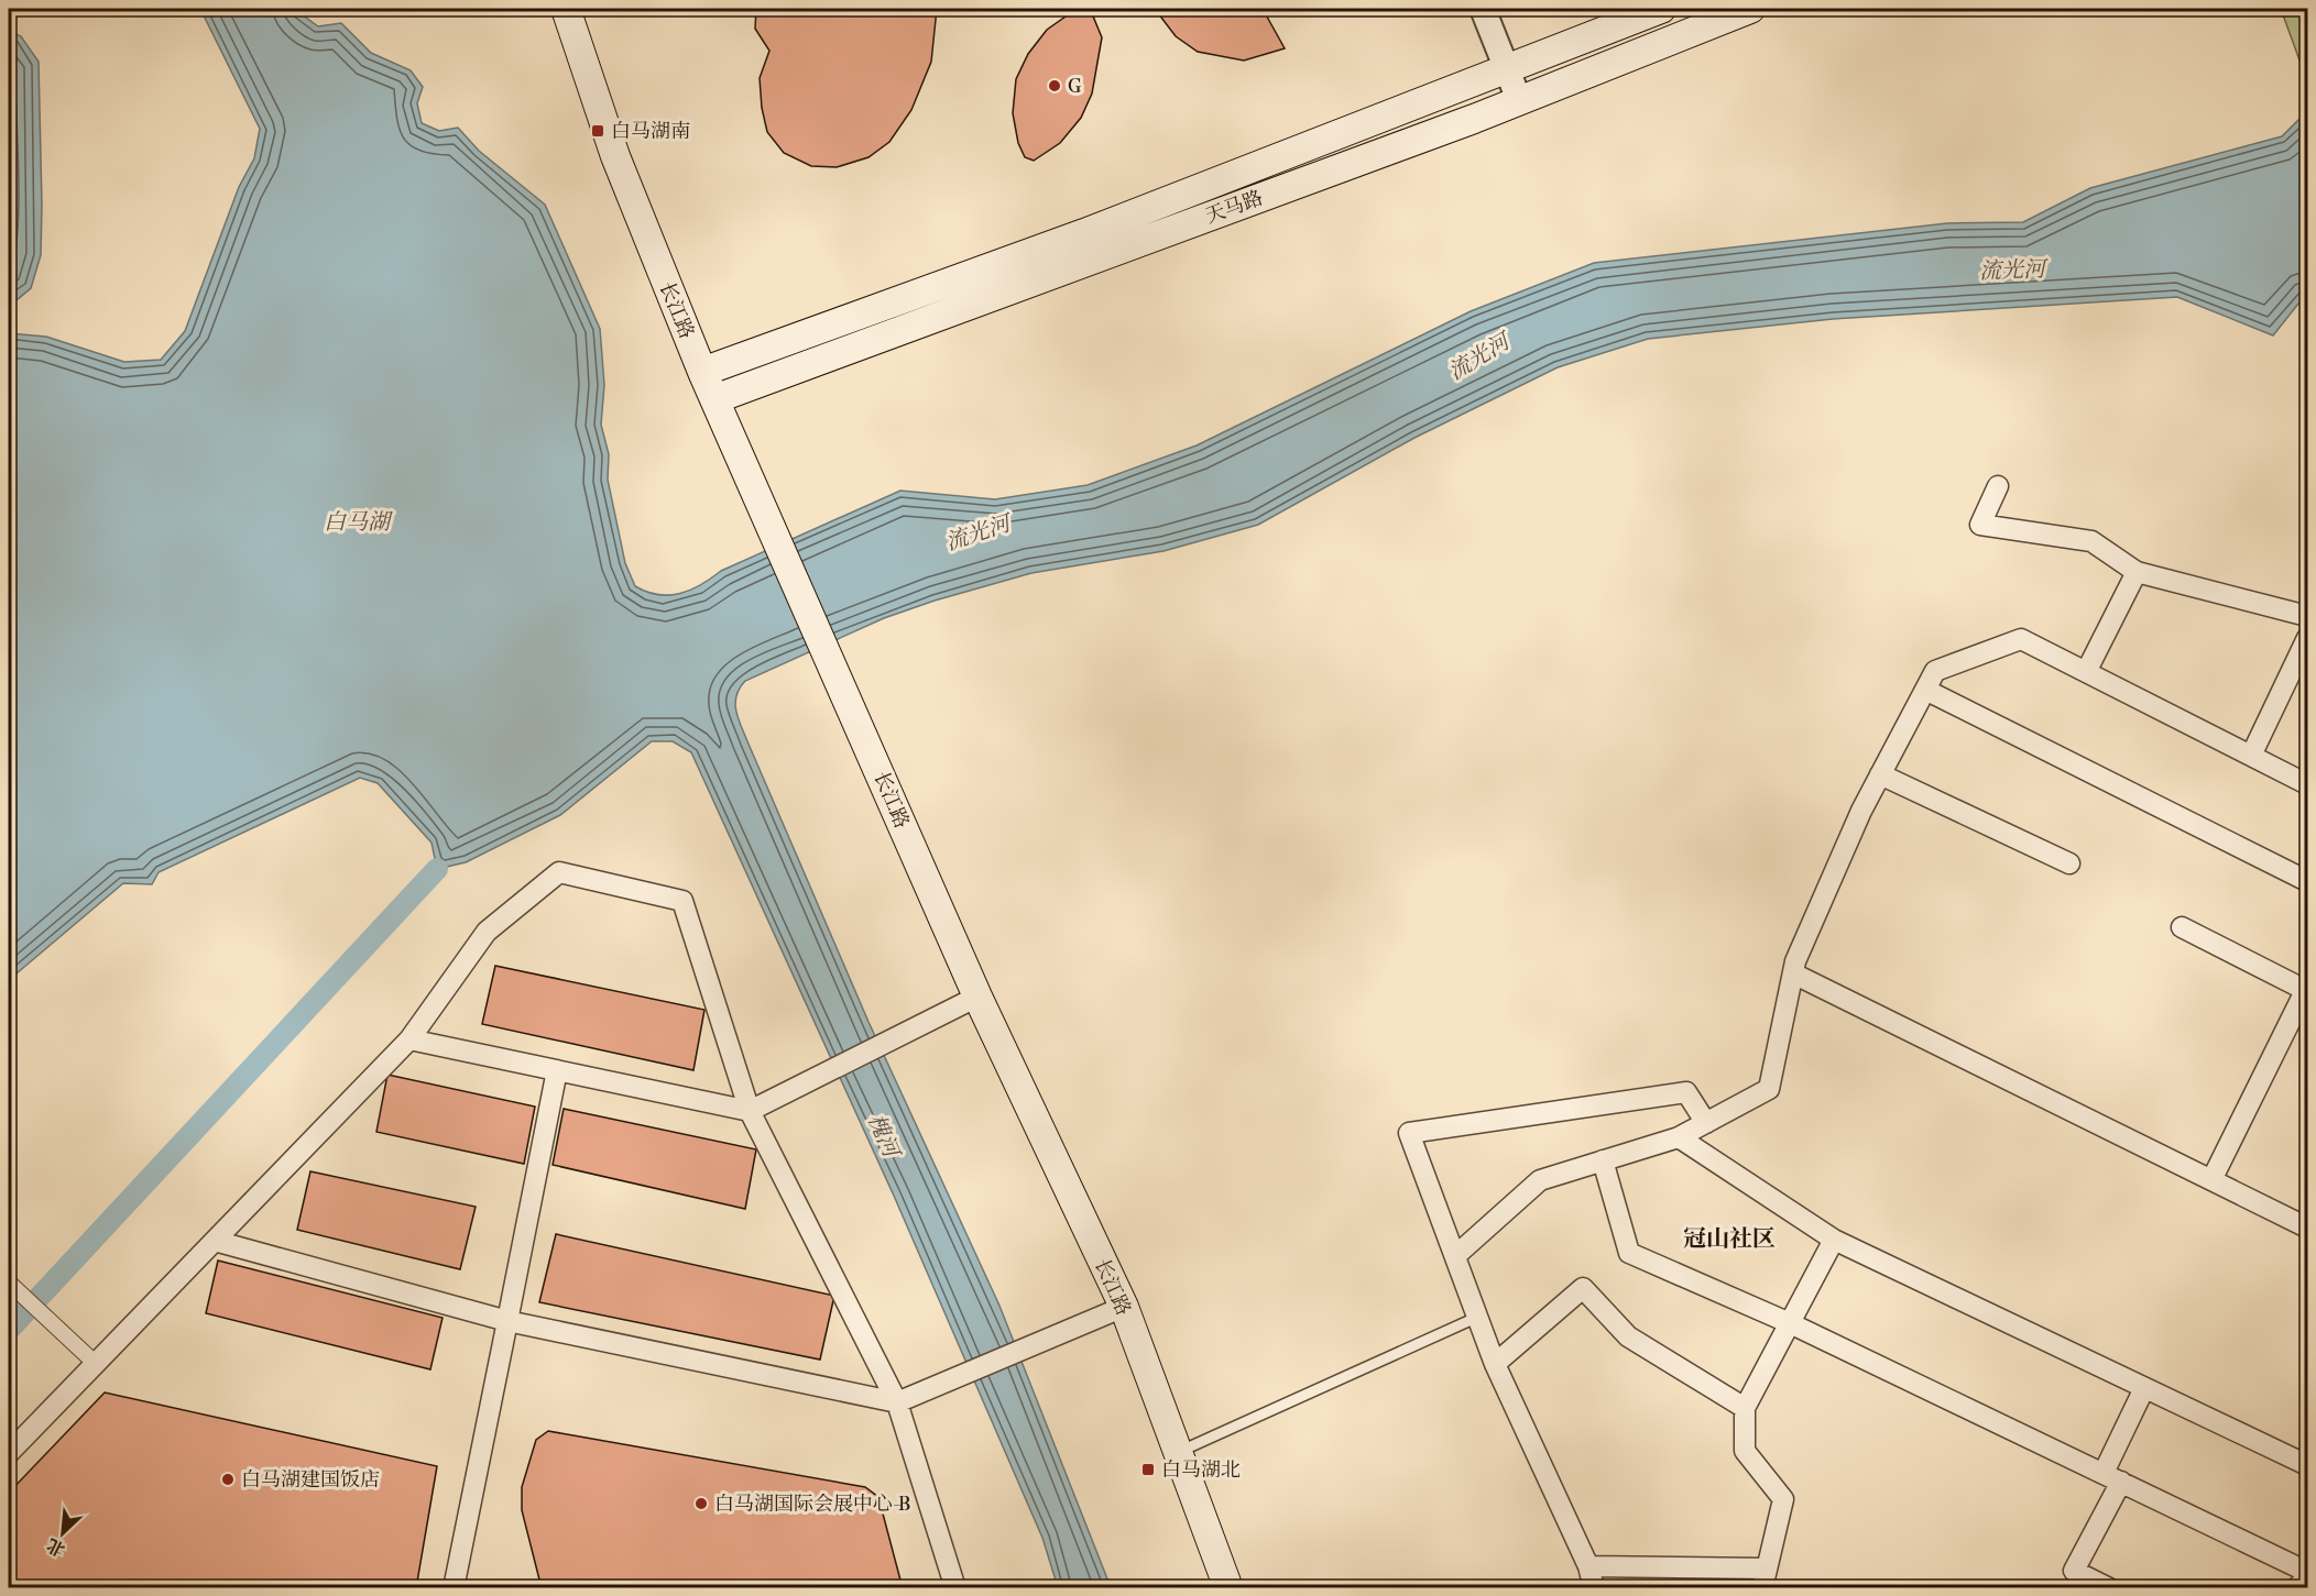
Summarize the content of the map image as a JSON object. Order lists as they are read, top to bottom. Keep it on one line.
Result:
{"streets":{"main road":["天马路","长江路"]},"crossings":[["天马路","长江路"]],"districts":["冠山社区"],"water":["流光河","白马湖","槐河"],"places":{"other":["G","白马湖建国饭店","白马湖国际会展中心-B"],"transit":["白马湖南","白马湖北"]},"north":"bottom left"}
